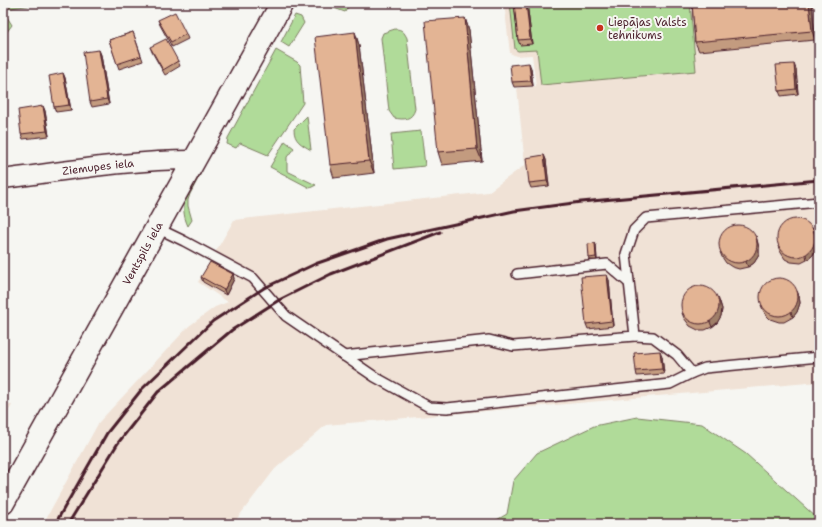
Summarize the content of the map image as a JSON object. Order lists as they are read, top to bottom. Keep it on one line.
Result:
{"streets":{"street":["Ziemupes iela","Ventspils iela"]},"crossings":[["Ziemupes iela","Ventspils iela"]],"places":["Liepājas Valsts tehnikums"]}
